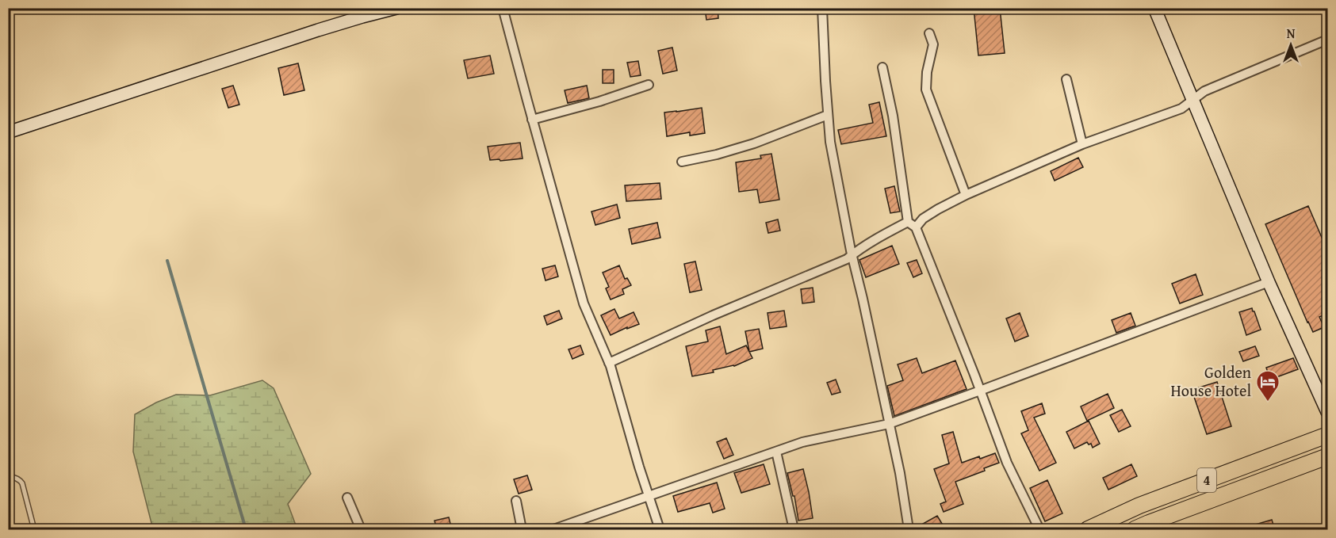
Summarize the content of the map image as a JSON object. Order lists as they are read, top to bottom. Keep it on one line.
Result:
{"streets":{"highway":["4"]},"places":{"hotel":["Golden House Hotel"]},"north":"top"}
